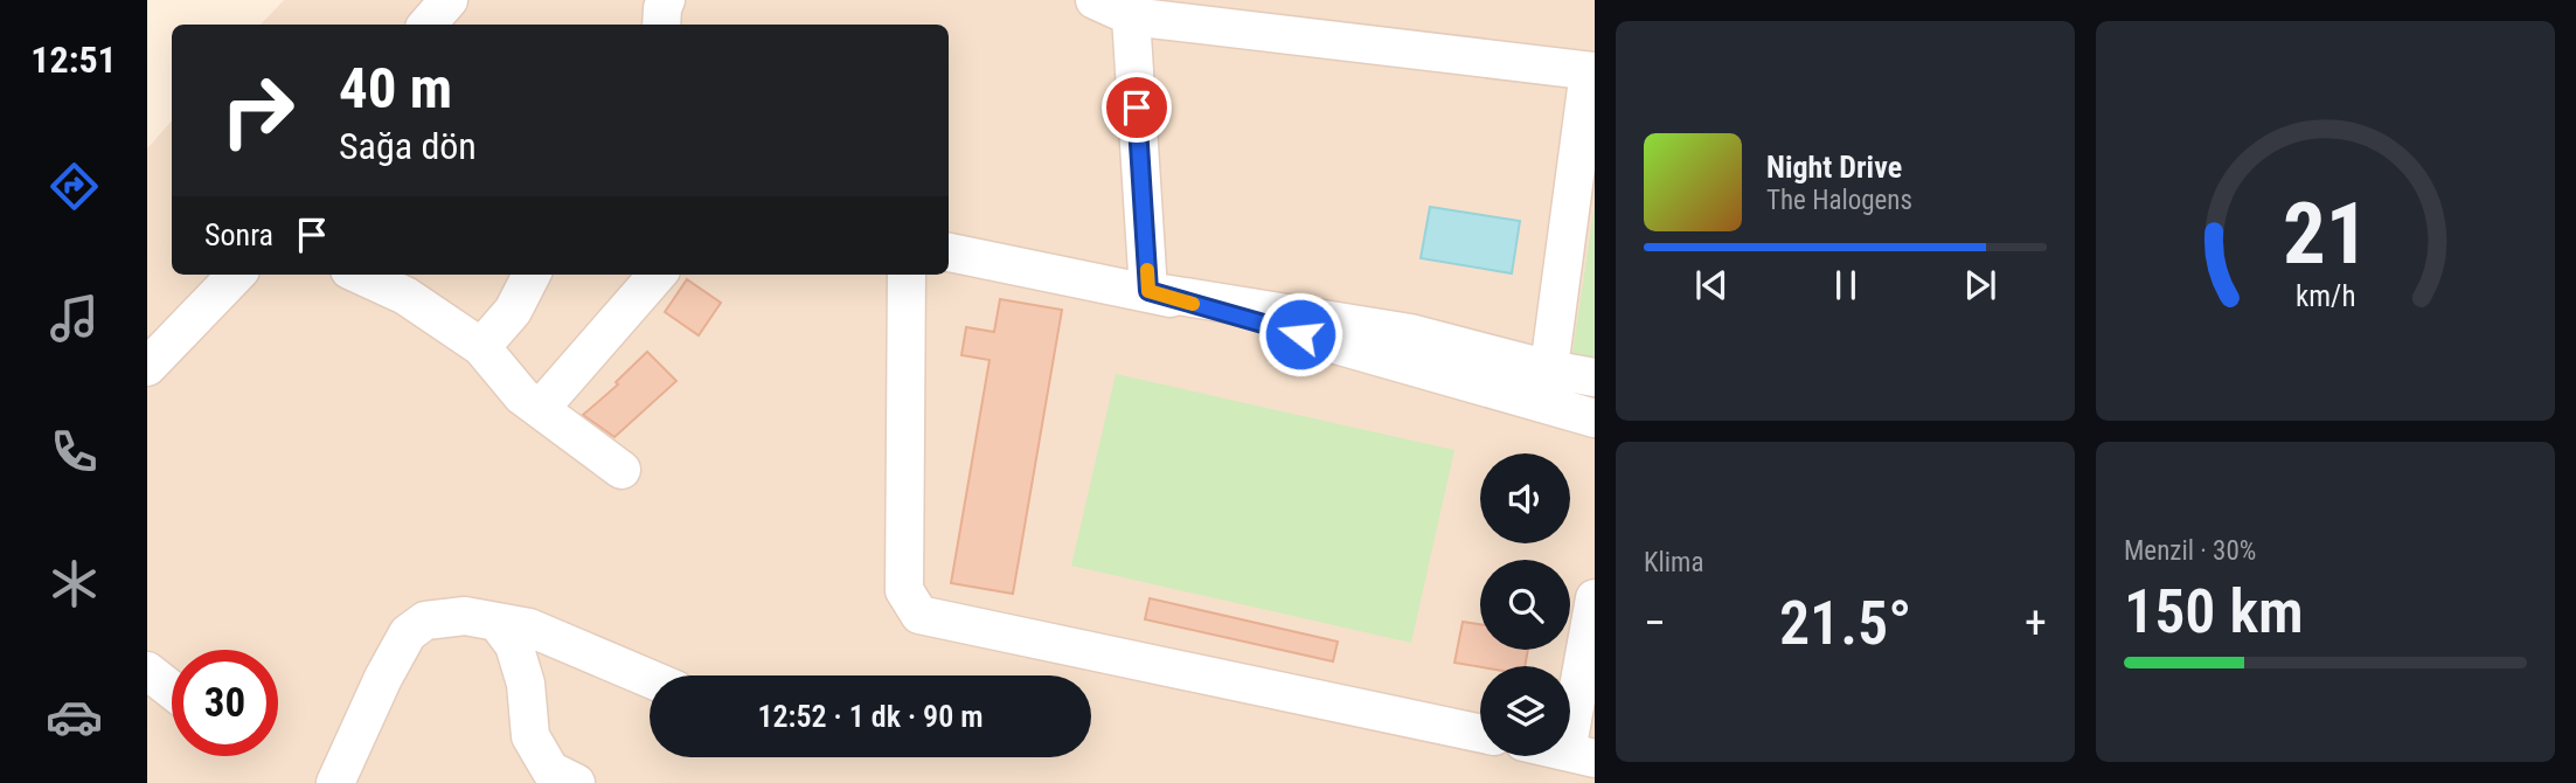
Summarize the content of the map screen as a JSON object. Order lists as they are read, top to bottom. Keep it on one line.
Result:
{"page":{"tabs":"12:51","turn":["40 m","Sağa dön"],"song":["Night Drive","The Halogens"],"then":"Sonra","tile":["Klima",["Menzil · 30%","150 km"]],"heat":["−","21.5°","+"],"limit":"30","trip":"12:52 · 1 dk · 90 m","gauge":["21","km/h"]}}
